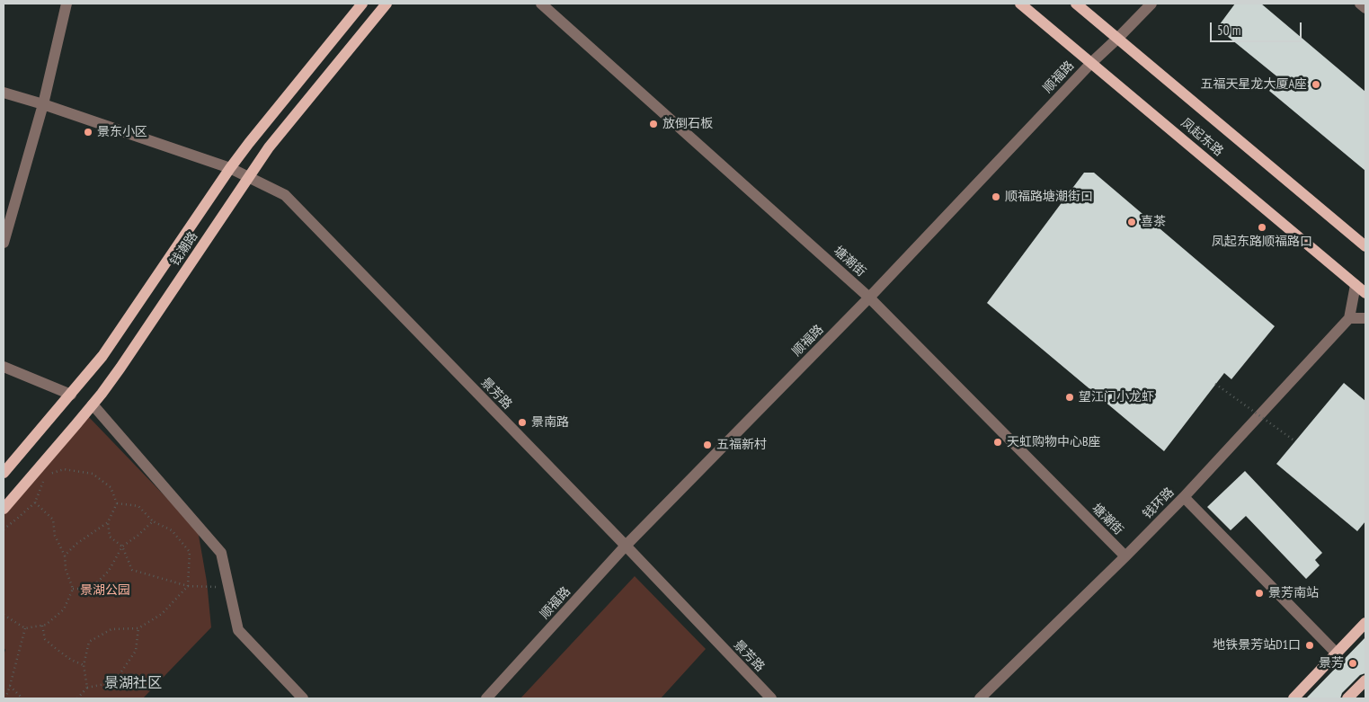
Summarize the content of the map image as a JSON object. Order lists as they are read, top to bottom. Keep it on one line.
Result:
{"streets":{"main road":["凤起东路","钱潮路"],"street":["顺福路","塘潮街","景芳路","钱环路"]},"crossings":[["顺福路","凤起东路"],["顺福路","塘潮街"],["顺福路","景芳路"],["钱潮路","景芳路"],["塘潮街","钱环路"]],"districts":["景湖社区"],"parks":["景湖公园"],"places":["五福天星龙大厦A座","放倒石板","景东小区","顺福路塘潮街口","喜茶","凤起东路顺福路口","望江门小龙虾","景南路","天虹购物中心B座","五福新村","景芳南站","地铁景芳站D1口","景芳"],"scale_bar":"50 m"}
